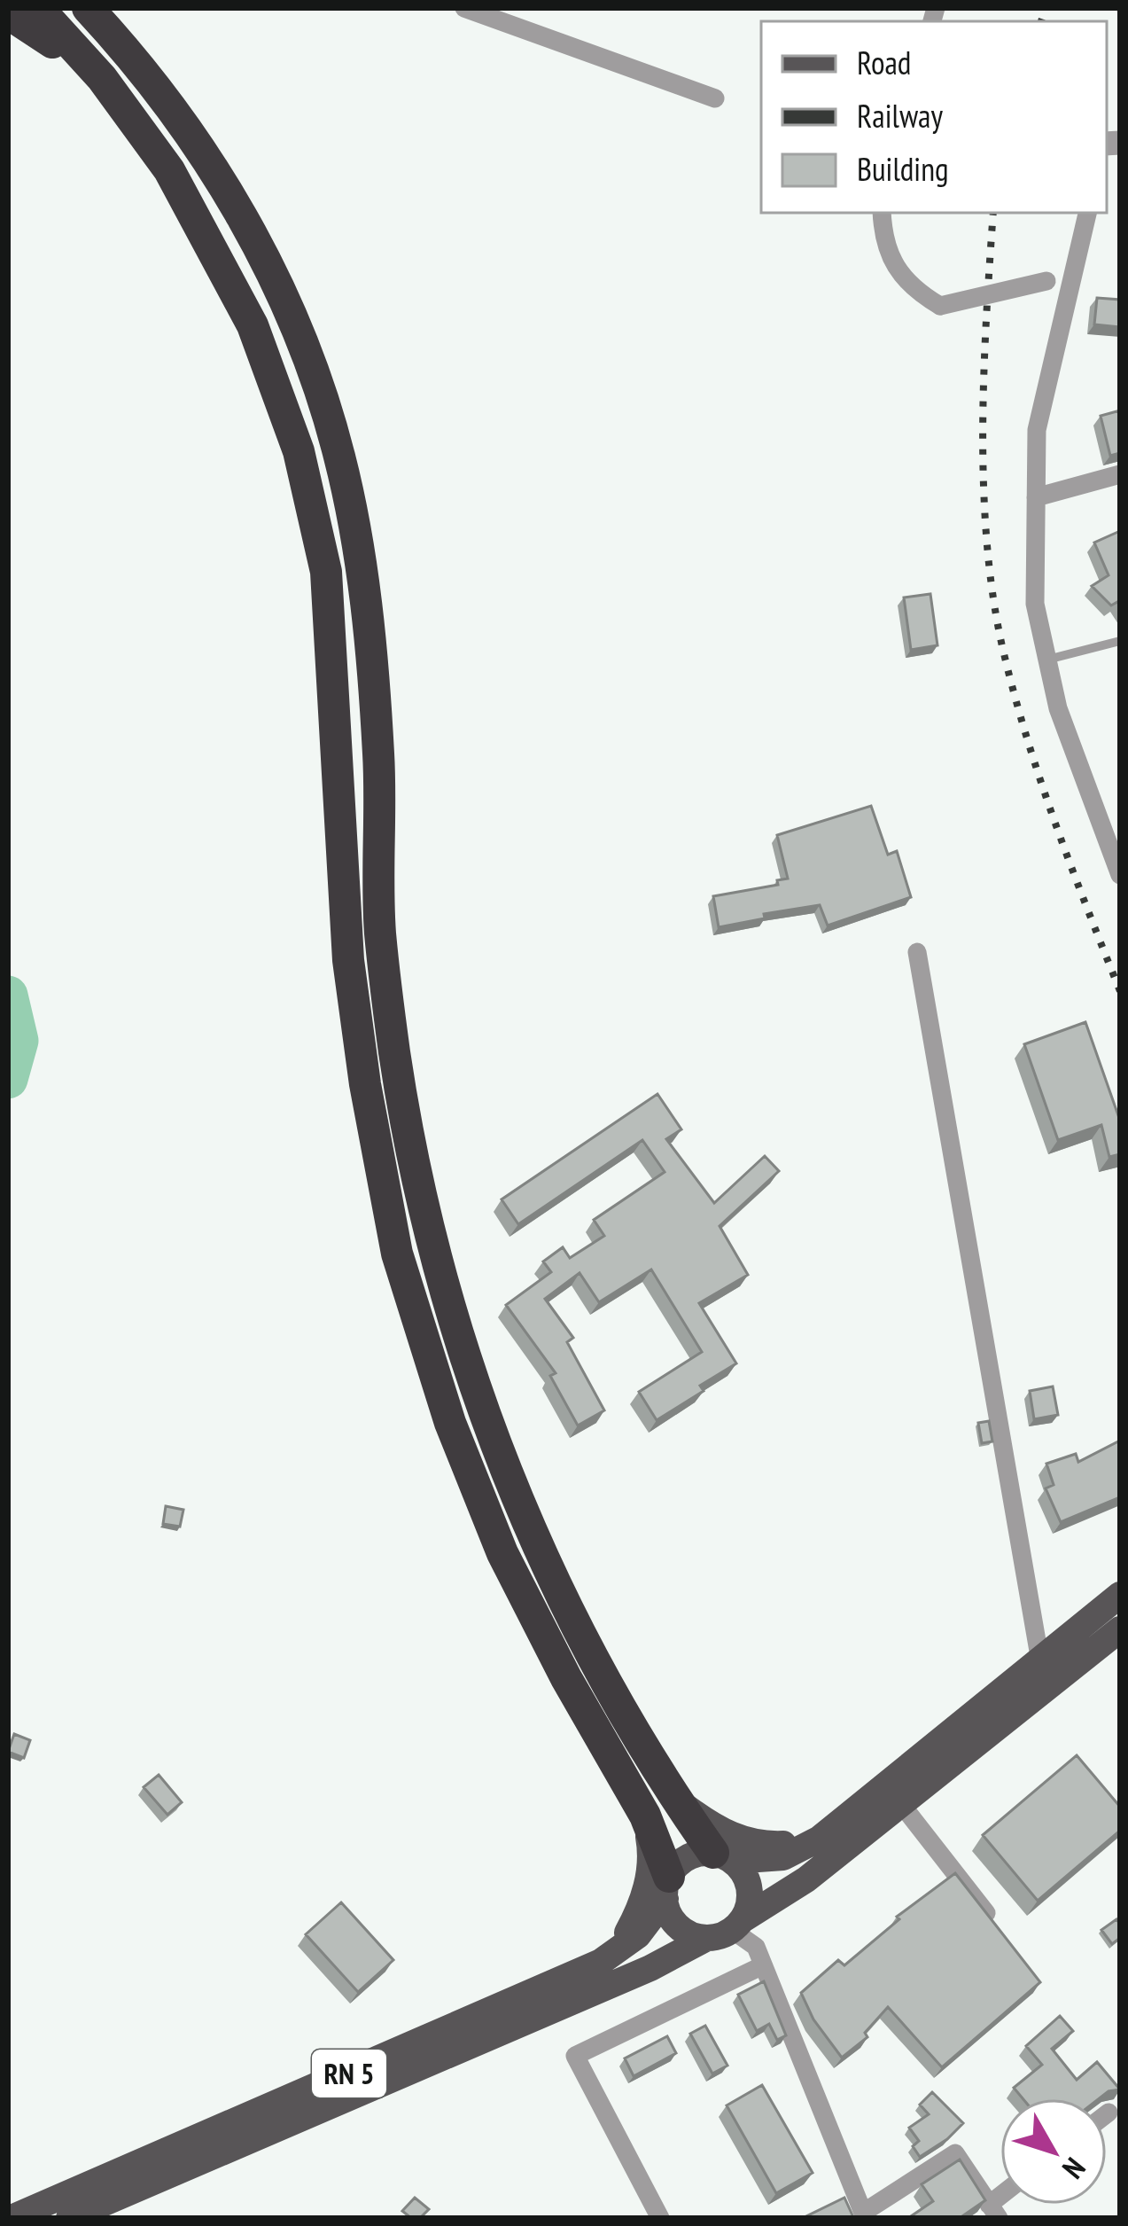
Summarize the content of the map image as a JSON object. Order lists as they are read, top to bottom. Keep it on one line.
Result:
{"streets":{"main road":["RN 5"]},"legend":["Road","Railway","Building"],"north":"bottom right"}
